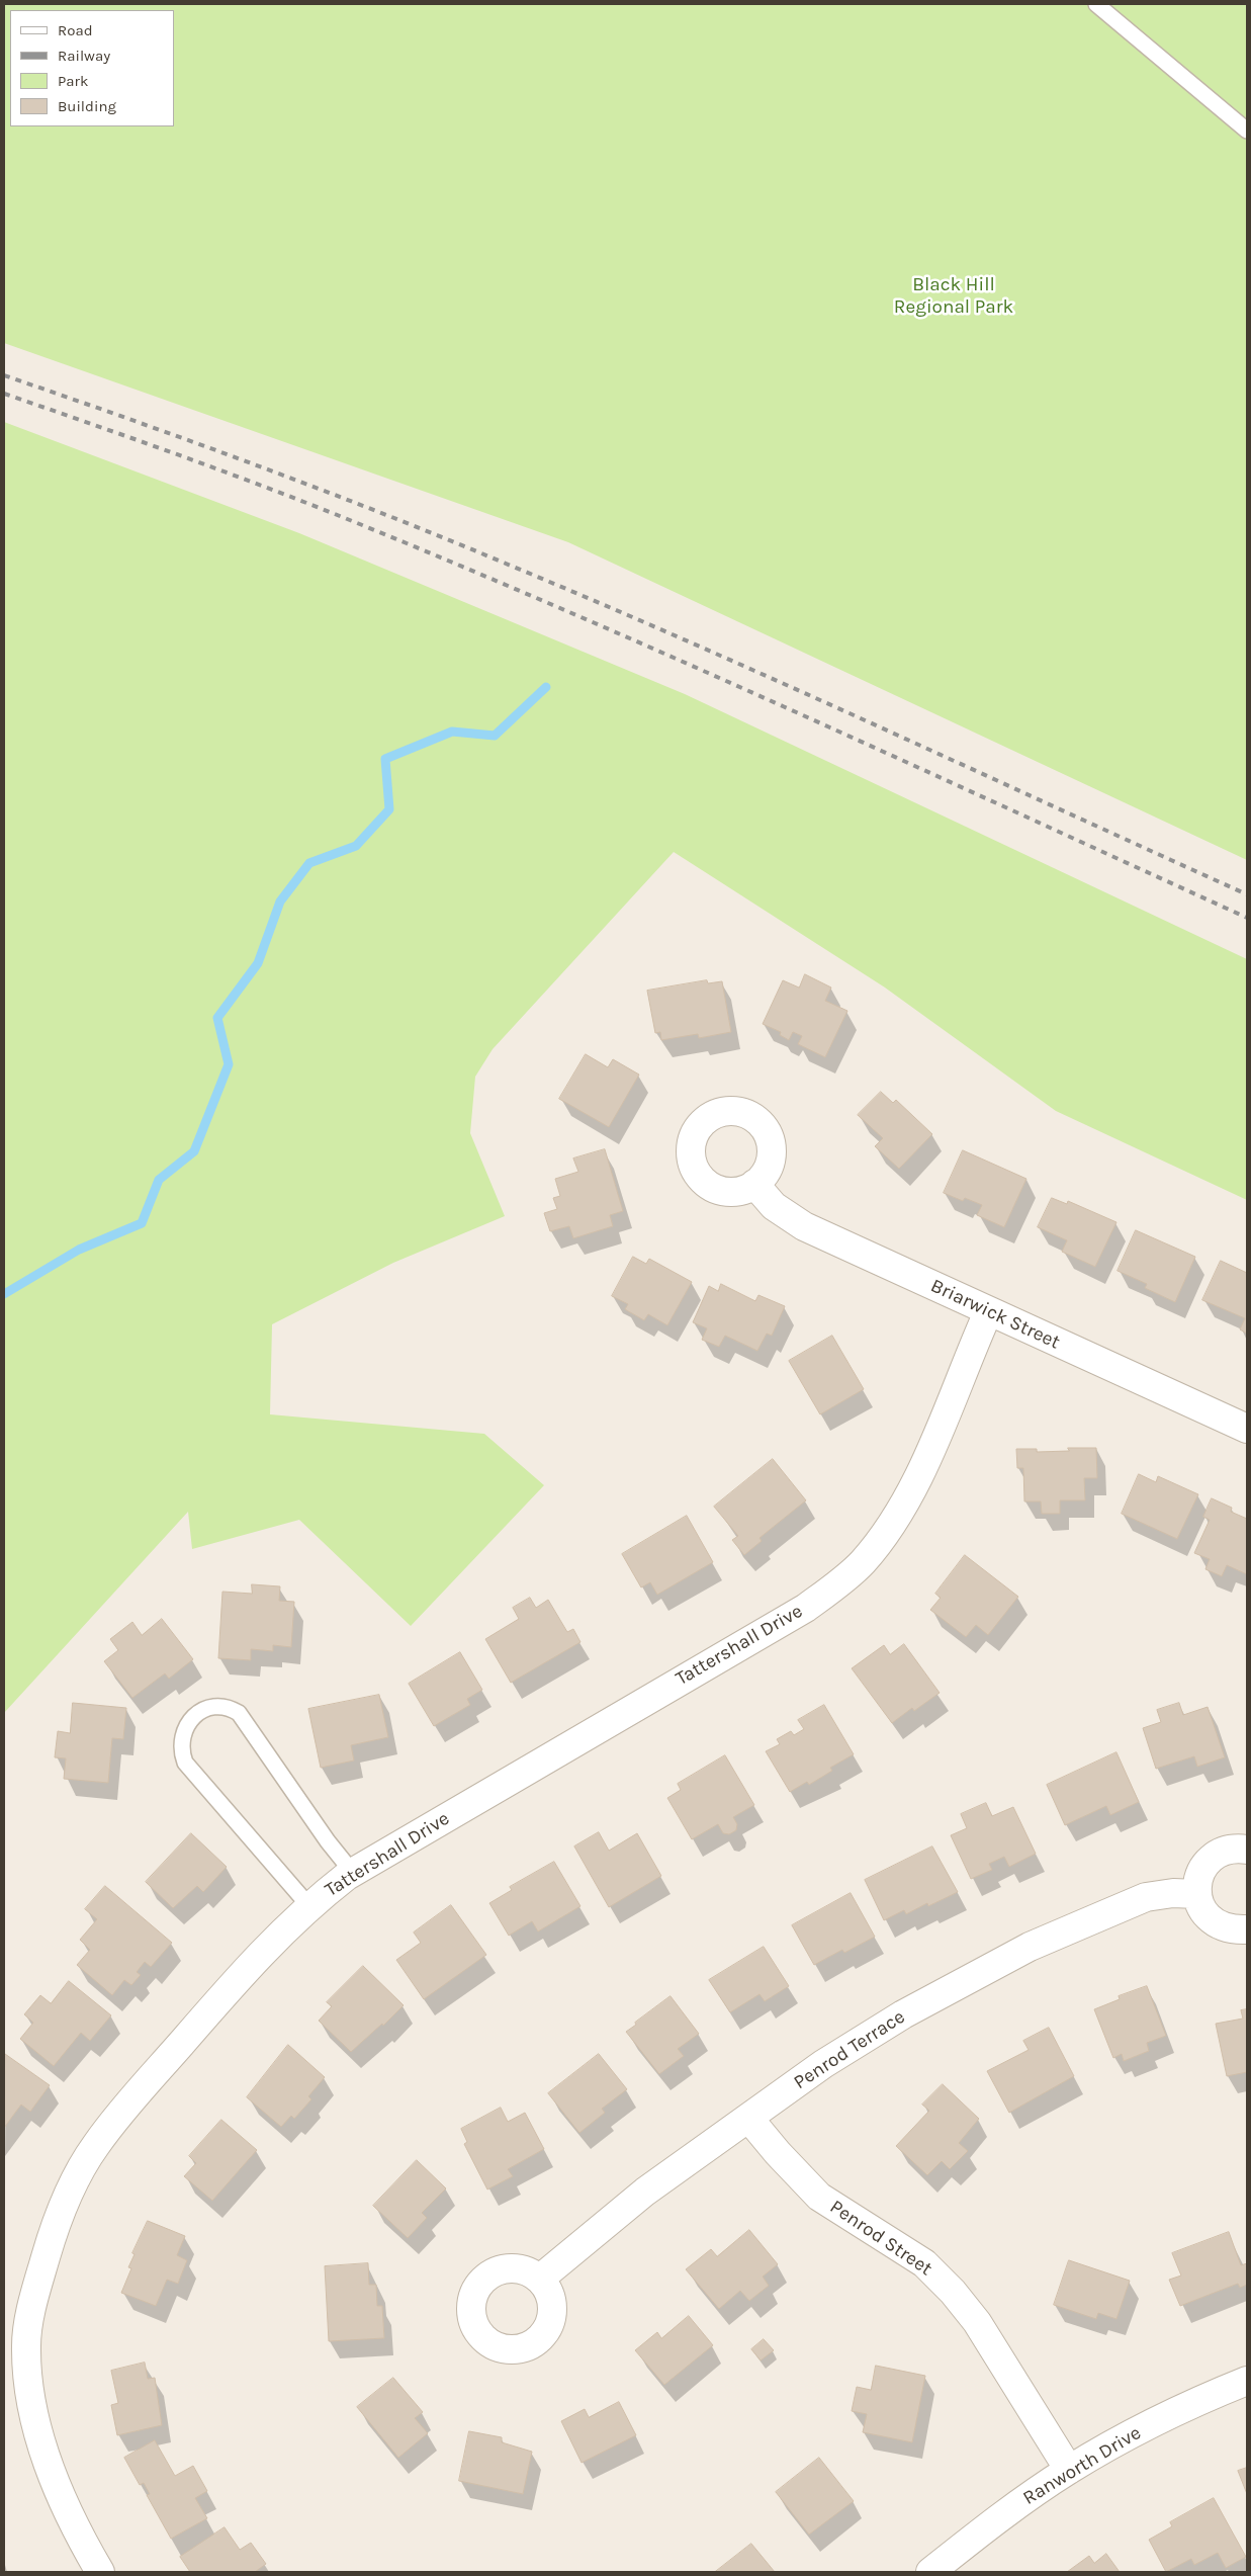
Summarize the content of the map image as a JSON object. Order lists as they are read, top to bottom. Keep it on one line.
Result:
{"streets":{"street":["Briarwick Street","Tattershall Drive","Penrod Terrace","Penrod Street","Ranworth Drive"]},"crossings":[["Briarwick Street","Tattershall Drive"],["Penrod Terrace","Penrod Street"],["Penrod Street","Ranworth Drive"]],"parks":["Black Hill Regional Park"],"legend":["Road","Railway","Park","Building"]}
